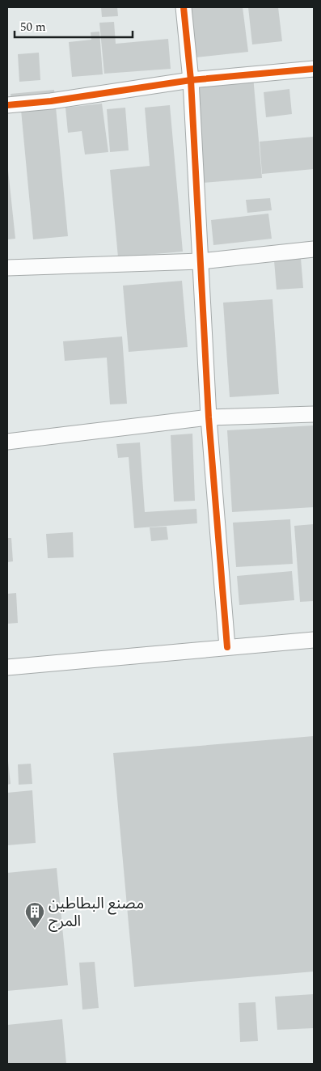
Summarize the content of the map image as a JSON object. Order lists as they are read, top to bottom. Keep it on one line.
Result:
{"places":{"building":["مصنع البطاطين المرج"]},"scale_bar":"50 m"}
